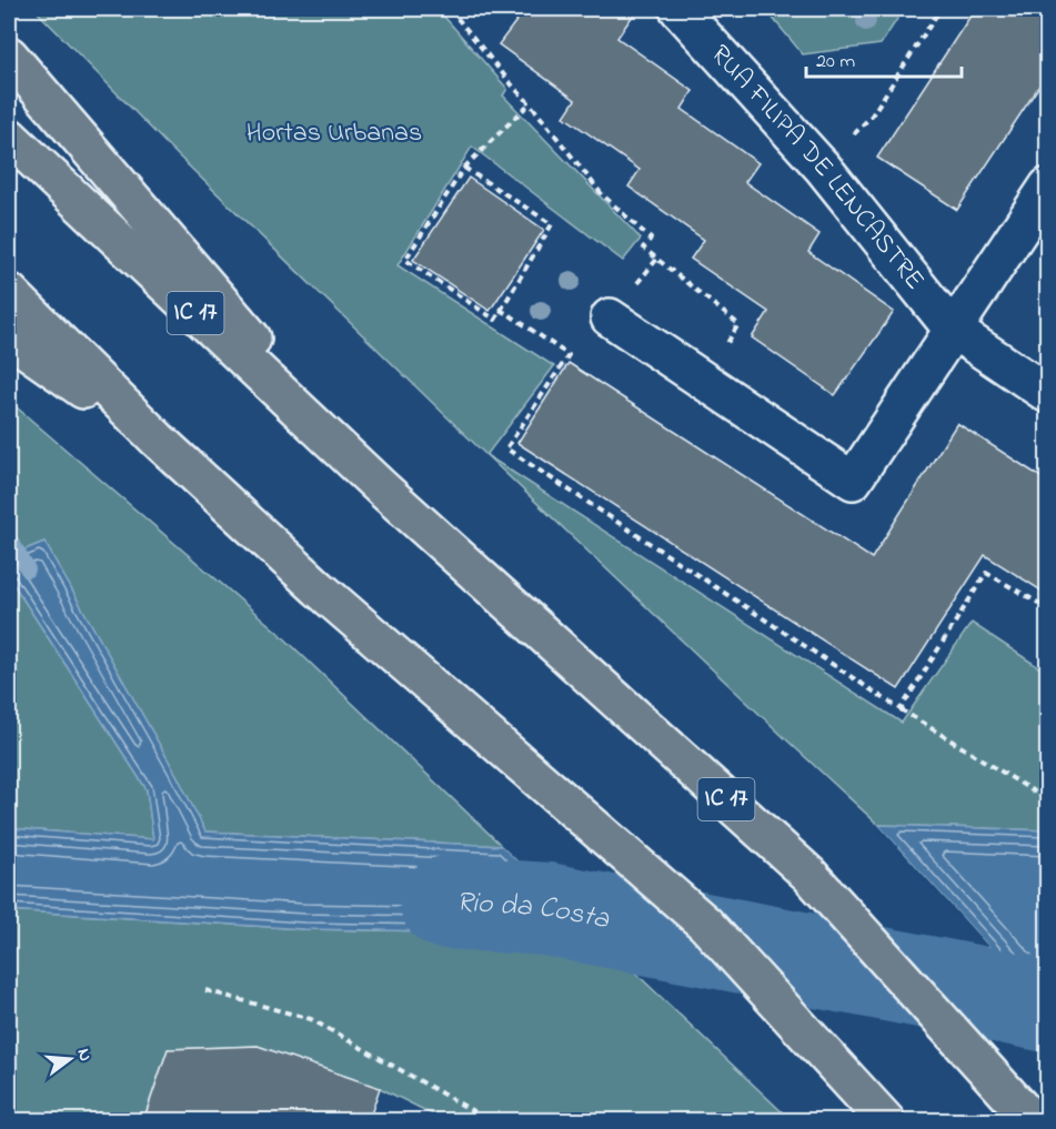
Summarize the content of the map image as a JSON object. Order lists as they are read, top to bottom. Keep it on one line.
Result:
{"streets":{"highway":["IC 17"],"street":["RUA FILIPA DE LENCASTRE"]},"water":["Rio da Costa"],"parks":["Hortas Urbanas"],"scale_bar":"20 m","north":"right"}
